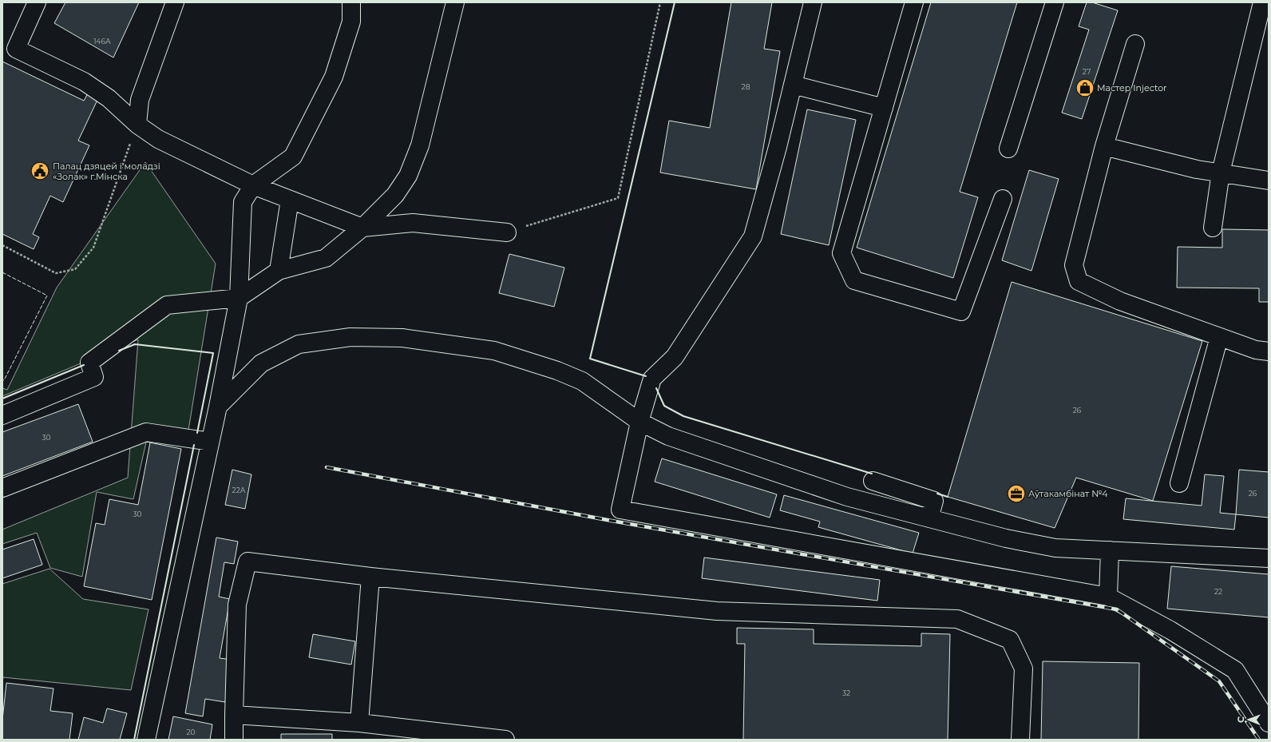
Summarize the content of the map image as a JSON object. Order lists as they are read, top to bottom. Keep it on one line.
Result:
{"places":{"shop":["Мастер Injector"],"public building":["Палац дзяцей і моладзі «Золак» г.Мінска"],"office":["Аўтакамбінат №4"]},"house_numbers":["146А","27","28","26","30","22А","26","30","22","32","20"],"north":"left"}
